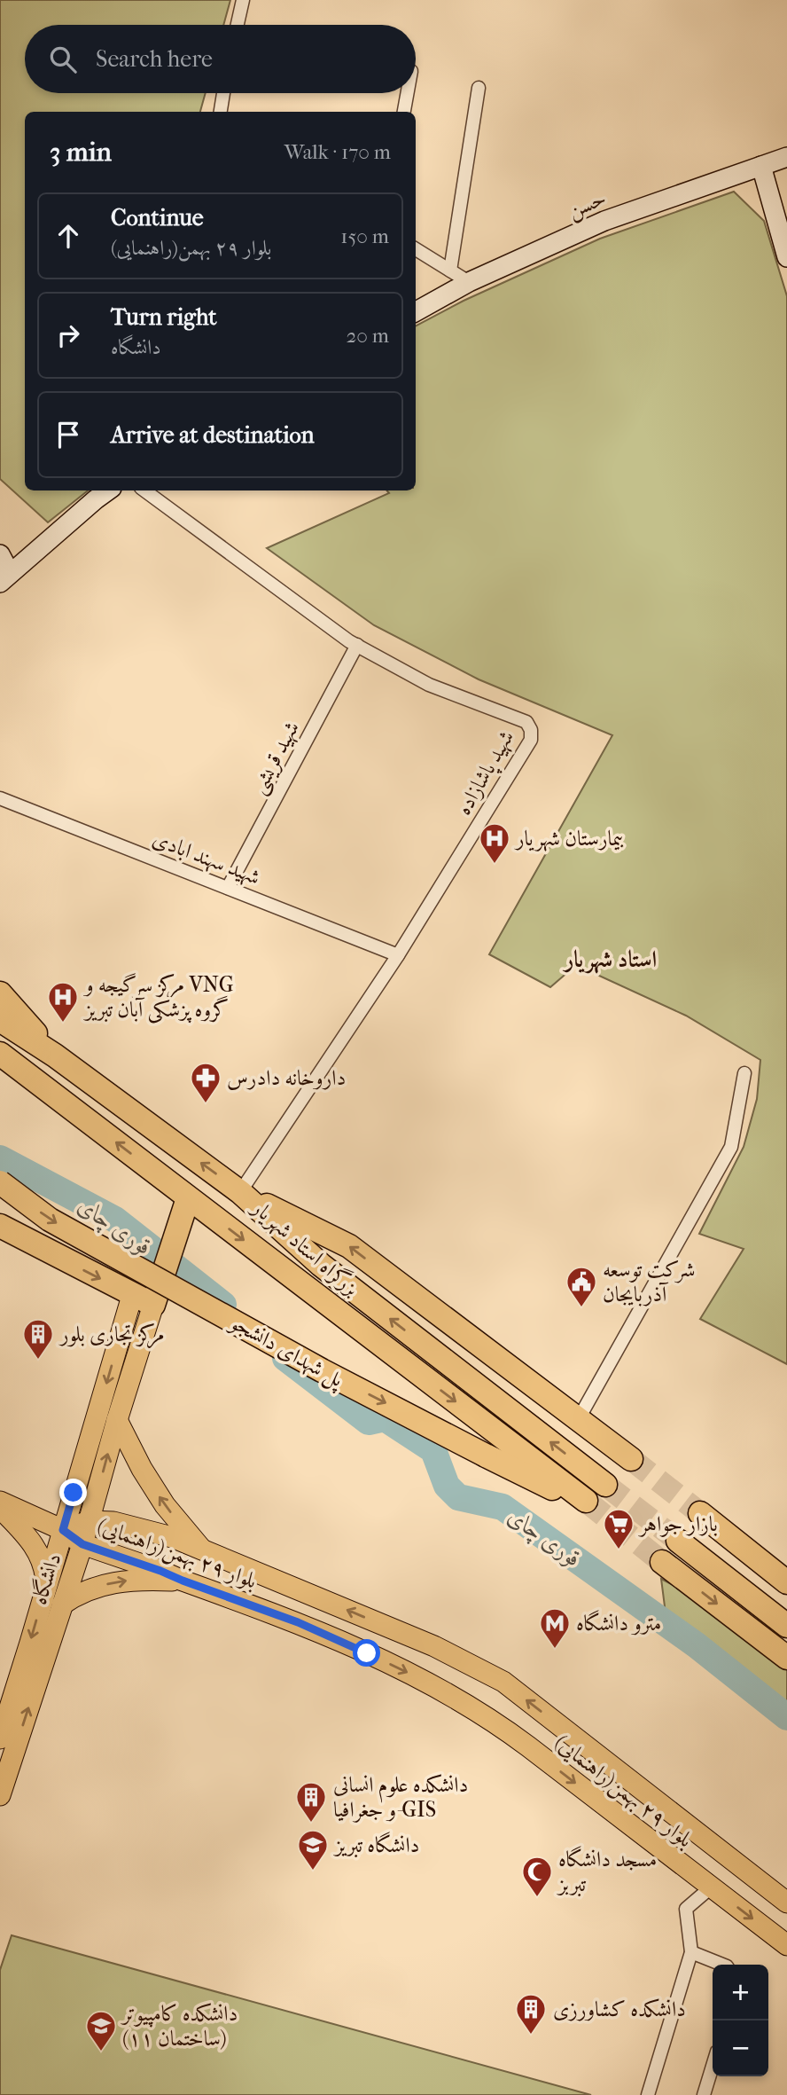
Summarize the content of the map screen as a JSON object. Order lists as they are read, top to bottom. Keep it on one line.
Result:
{"streets":{"highway":["بزرگراه استاد شهریار","پل شهدای دانشجو"],"main road":["بلوار ٢٩ بهمن(راهنمایی)","دانشگاه"],"street":["حسن","شهید قریشی","شهید پاشازاده","شهید سهند ابادی"]},"crossings":[["شهید قریشی","شهید پاشازاده"],["شهید قریشی","شهید سهند ابادی"],["شهید پاشازاده","شهید سهند ابادی"],["شهید پاشازاده","بزرگراه استاد شهریار"],["بلوار ٢٩ بهمن(راهنمایی)","دانشگاه"]],"districts":["استاد شهریار"],"water":["قوری چای"],"places":{"hospital":["بیمارستان شهریار","مرکز سرگیجه و VNG گروه پزشکی آبان تبریز"],"pharmacy":["داروخانه دادرس"],"public building":["شرکت توسعه آذربایجان"],"building":["مرکز تجاری بلور","دانشکده علوم انسانی و جغرافیا-GIS","دانشکده کشاورزی"],"supermarket":["بازار جواهر"],"metro station":["مترو دانشگاه"],"school or university":["دانشگاه تبریز","دانشکده کامپیوتر (ساختمان ۱۱)"],"mosque":["مسجد دانشگاه تبربز"]},"page":{"search":"Search here","heading":["3 min","Walk · 170 m"],"list":[["Continue","بلوار ٢٩ بهمن(راهنمایی)","150 m"],["Turn right","دانشگاه","20 m"],"Arrive at destination"],"map_buttons":["+","−"]}}
